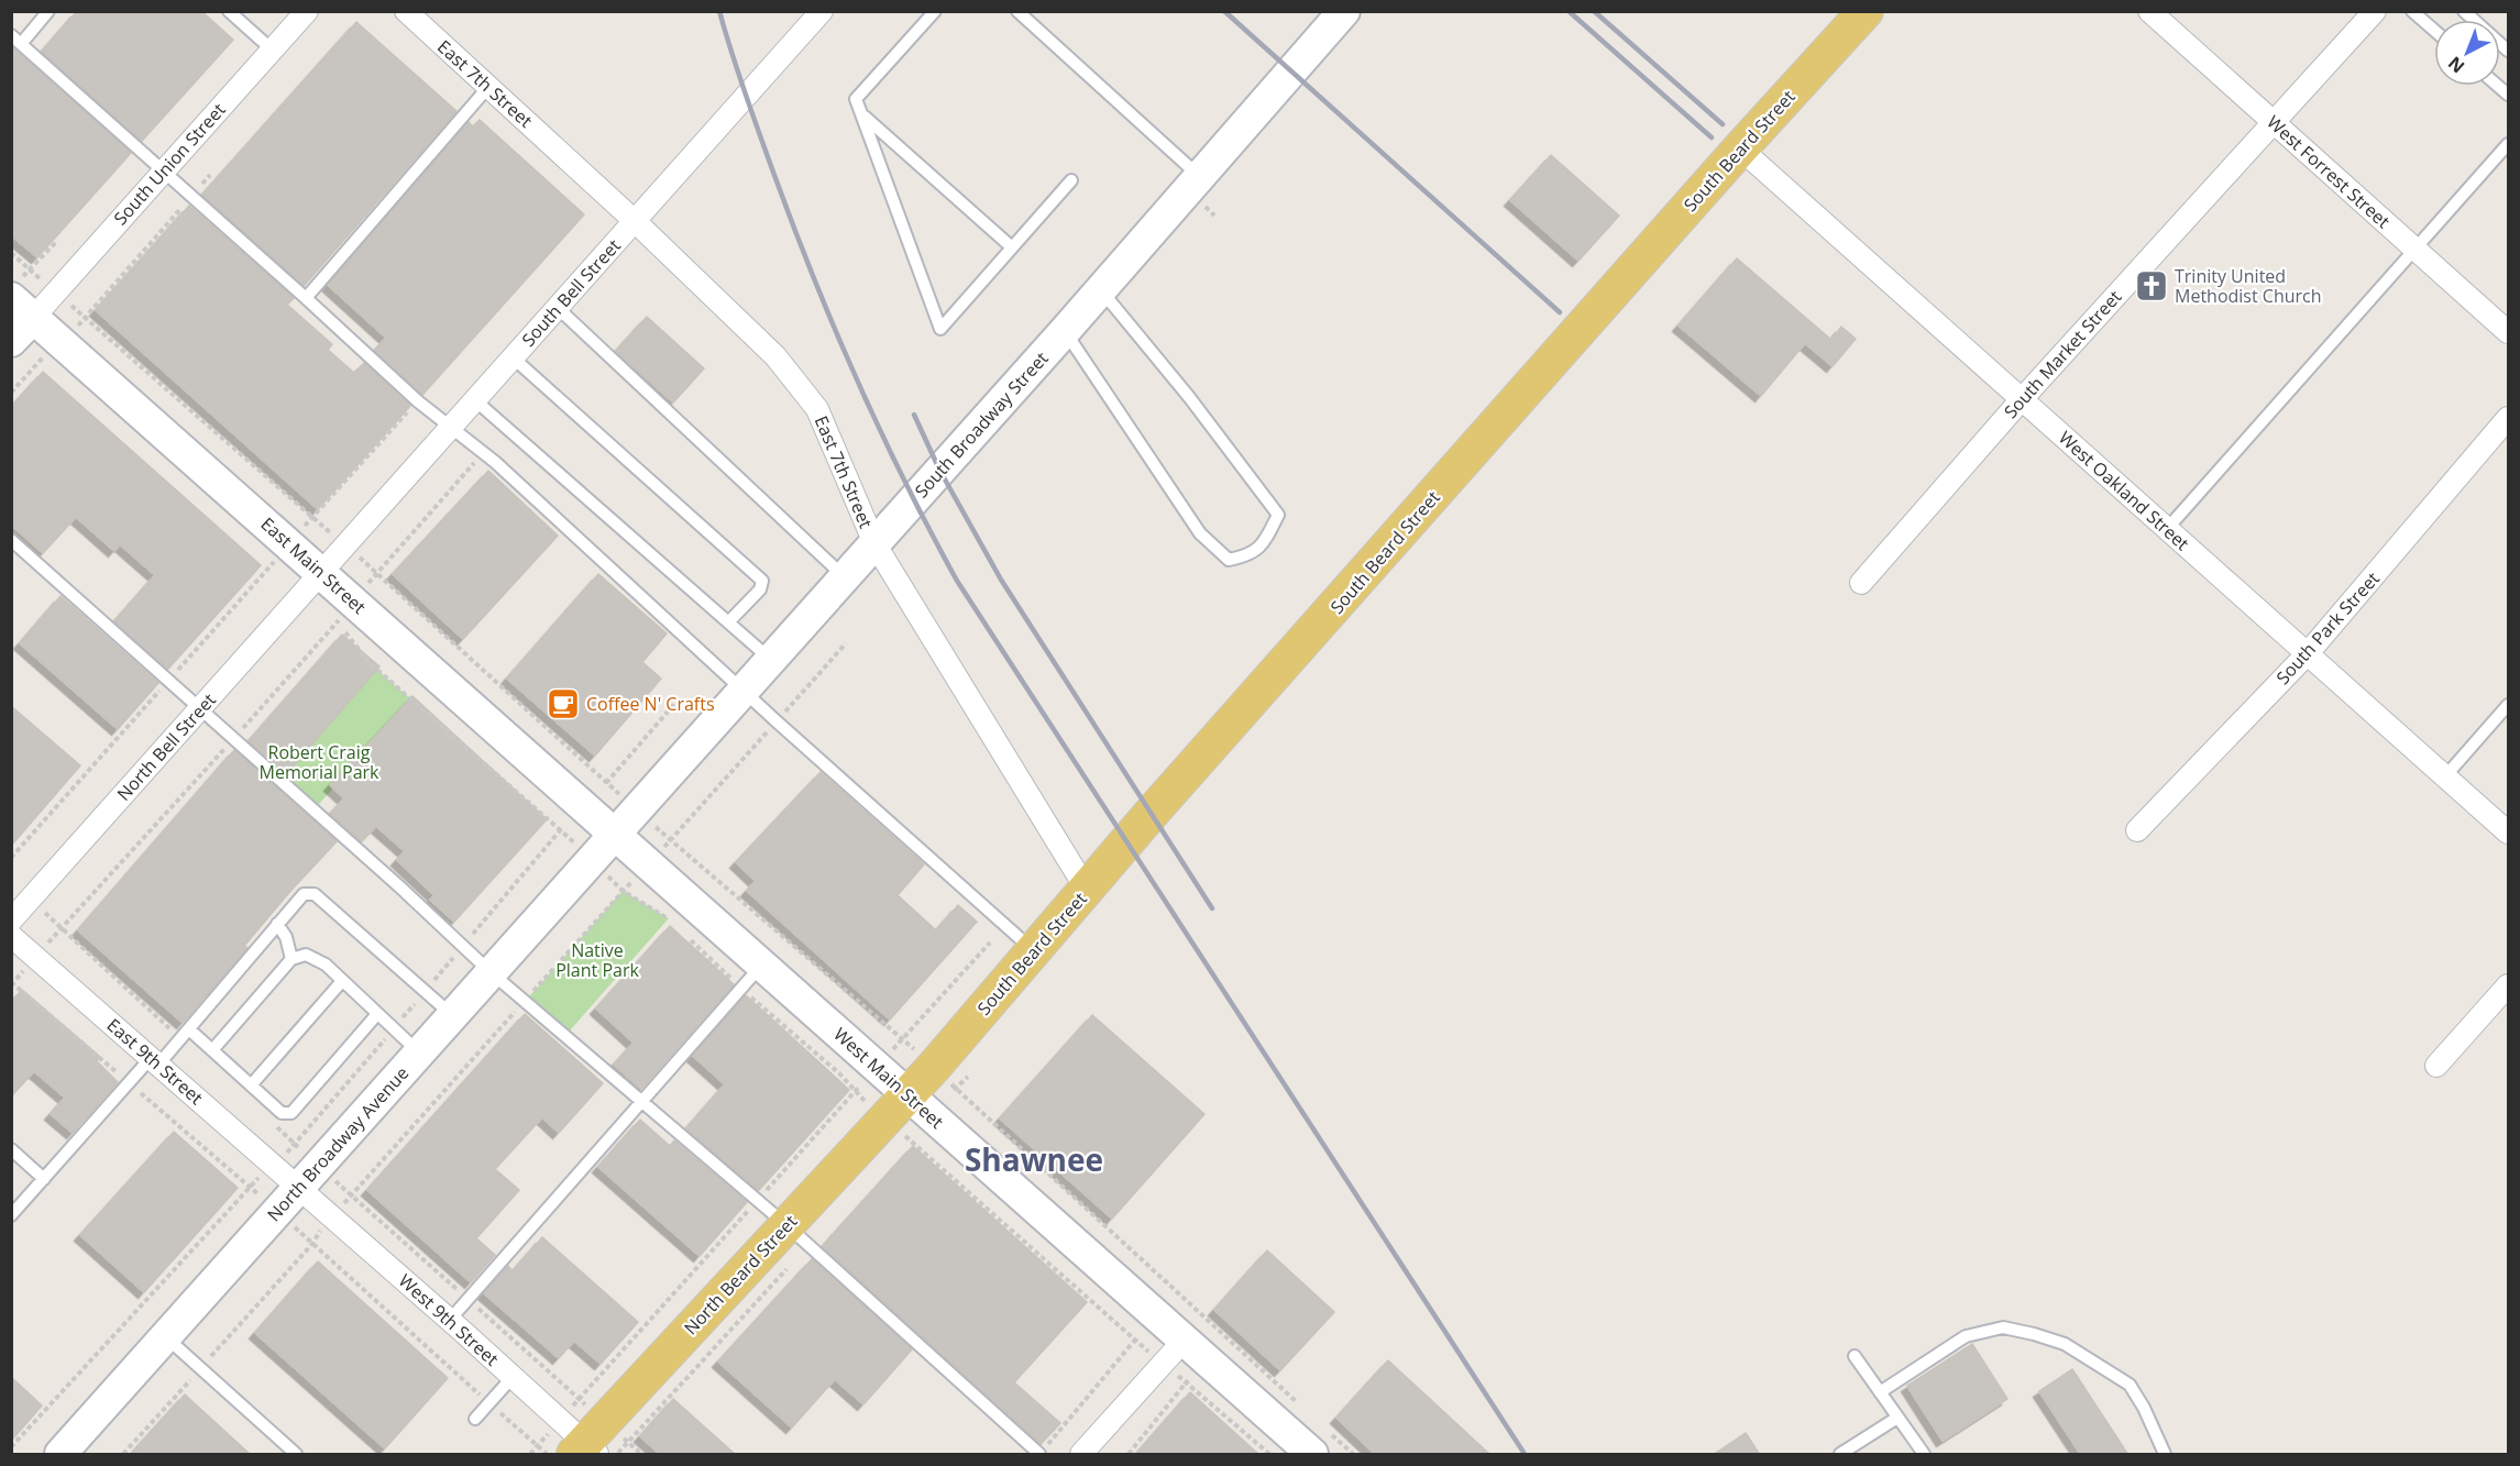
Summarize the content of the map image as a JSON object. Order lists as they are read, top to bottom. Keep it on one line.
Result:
{"streets":{"main road":["South Beard Street","North Beard Street"],"street":["East 7th Street","South Union Street","West Forrest Street","South Bell Street","South Market Street","South Broadway Street","West Oakland Street","East Main Street","South Park Street","North Bell Street","East 9th Street","West Main Street","North Broadway Avenue","West 9th Street"]},"crossings":[["East 7th Street","South Beard Street"],["East 7th Street","South Bell Street"],["East 7th Street","South Broadway Street"],["South Beard Street","West Oakland Street"],["South Beard Street","West Main Street"],["South Beard Street","North Beard Street"],["South Union Street","East Main Street"],["West Forrest Street","South Market Street"],["South Bell Street","East Main Street"],["South Bell Street","North Bell Street"],["South Market Street","West Oakland Street"],["South Broadway Street","East Main Street"],["South Broadway Street","West Main Street"],["South Broadway Street","North Broadway Avenue"],["West Oakland Street","South Park Street"],["East Main Street","North Bell Street"],["East Main Street","West Main Street"],["East Main Street","North Broadway Avenue"],["East 9th Street","North Broadway Avenue"],["East 9th Street","West 9th Street"],["West Main Street","North Broadway Avenue"],["West Main Street","North Beard Street"],["North Broadway Avenue","West 9th Street"],["North Beard Street","West 9th Street"]],"districts":["Shawnee"],"parks":["Robert Craig Memorial Park","Native Plant Park"],"places":{"church":["Trinity United Methodist Church"],"cafe":["Coffee N' Crafts"]},"north":"bottom left"}
